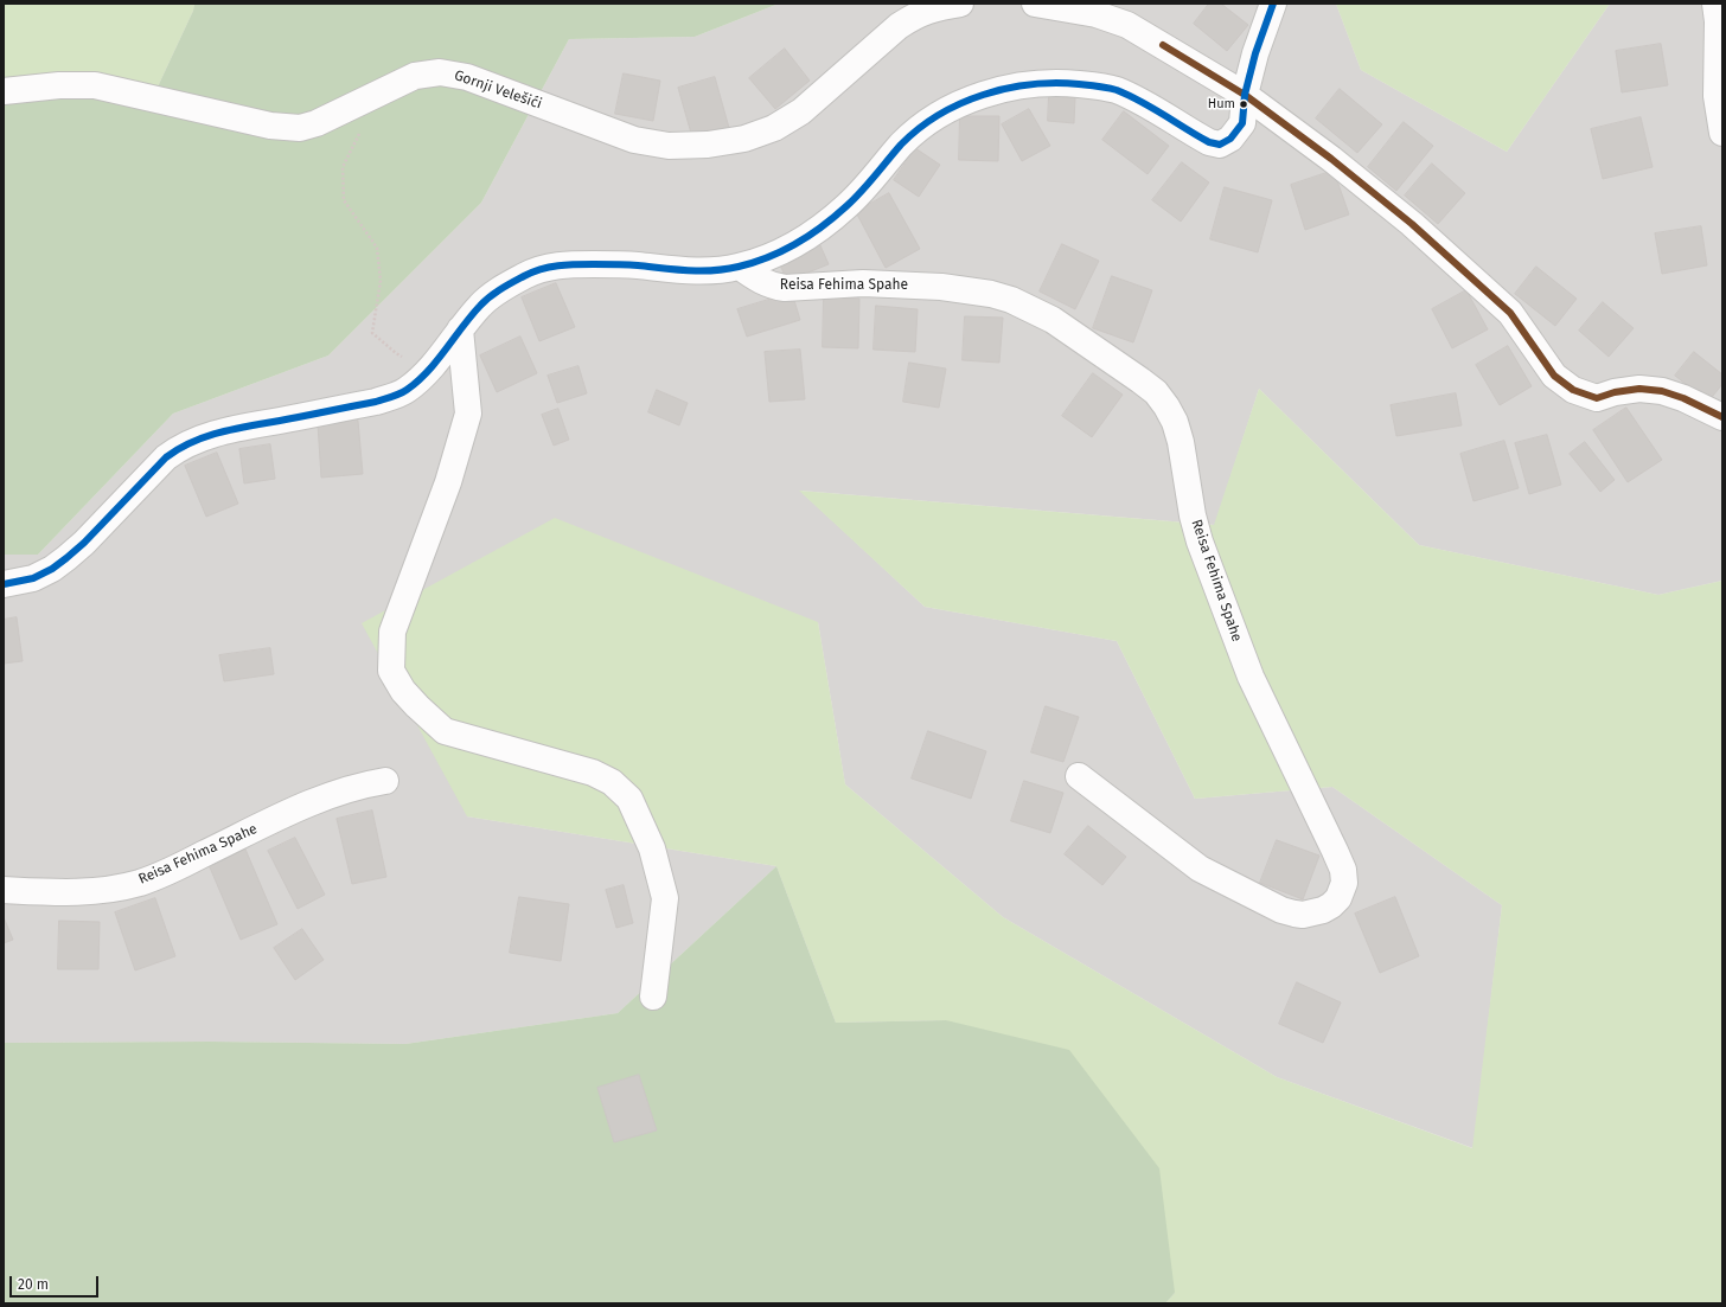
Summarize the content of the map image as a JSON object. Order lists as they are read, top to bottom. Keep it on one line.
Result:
{"streets":{"street":["Gornji Velešići","Reisa Fehima Spahe"]},"places":["Hum"],"scale_bar":"20 m"}
